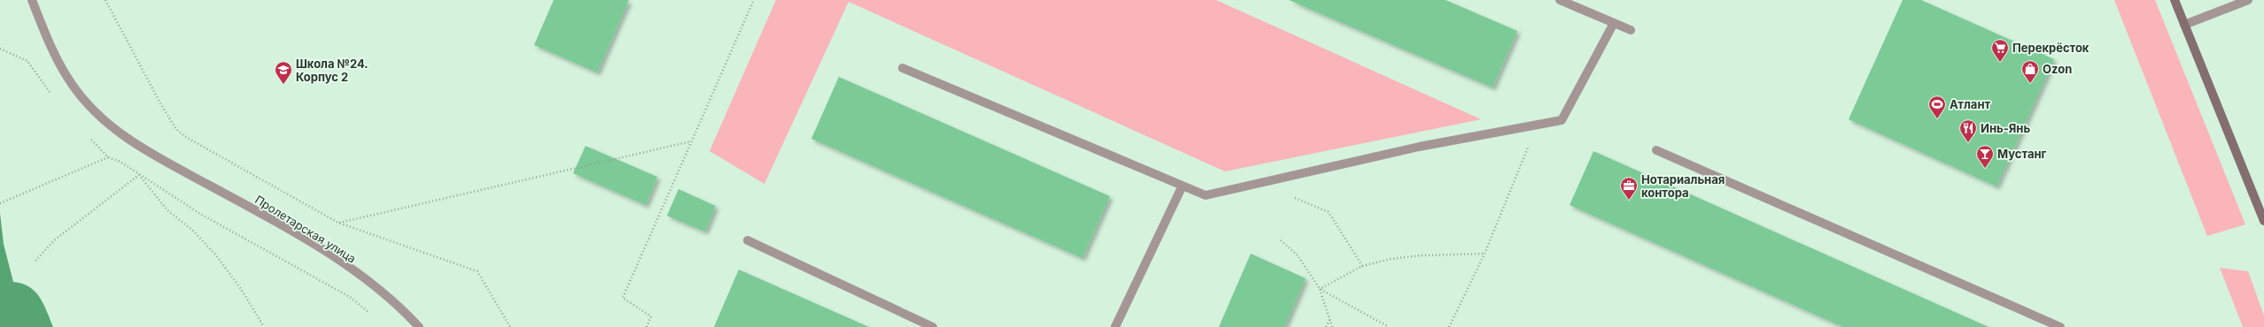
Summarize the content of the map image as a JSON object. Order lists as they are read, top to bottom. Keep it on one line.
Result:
{"streets":{"street":["Пролетарская улица"]},"places":{"supermarket":["Перекрёсток"],"shop":["Ozon"],"school or university":["Школа №24. Корпус 2"],"sports":["Атлант"],"restaurant":["Инь-Янь"],"bar":["Мустанг"],"office":["Нотариальная контора"]}}
